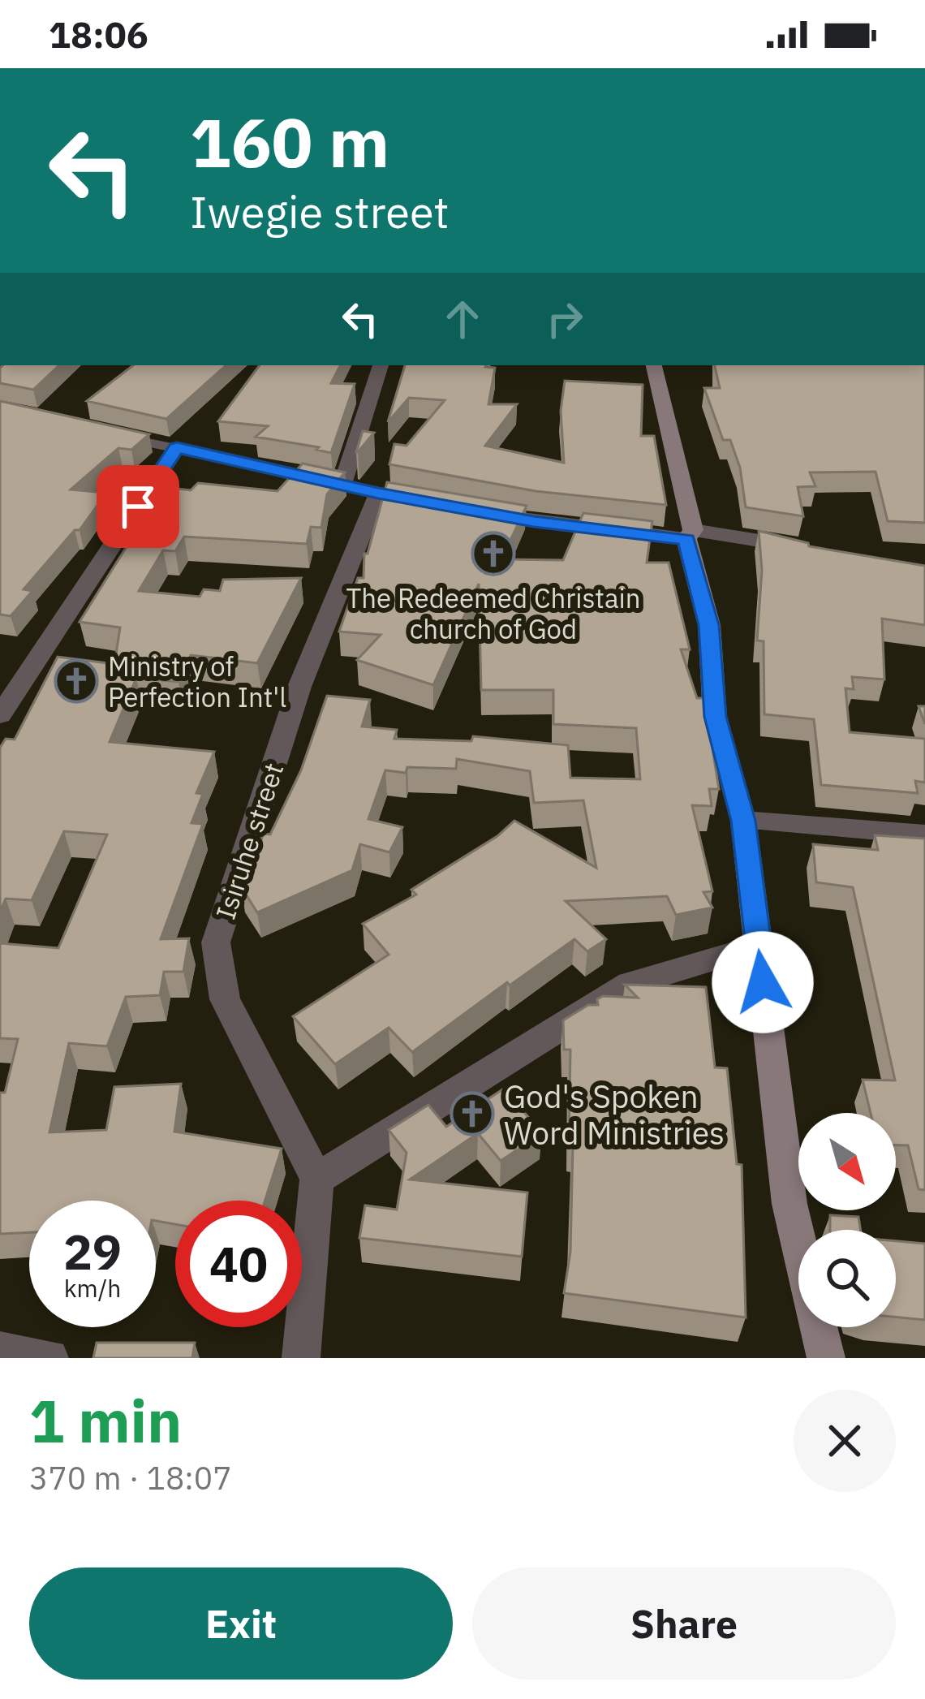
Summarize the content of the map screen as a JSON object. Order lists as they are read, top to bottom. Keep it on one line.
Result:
{"streets":{"street":["Isiruhe street"]},"places":{"church":["The Redeemed Christain church of God","Ministry of Perfection Int'l","God's Spoken Word Ministries"]},"north":"bottom right","page":{"status":"18:06","turn":["160 m","Iwegie street"],"speed":"29 km/h","limit":"40","heading":["1 min","370 m · 18:07"],"buttons":["Exit","Share"]}}
